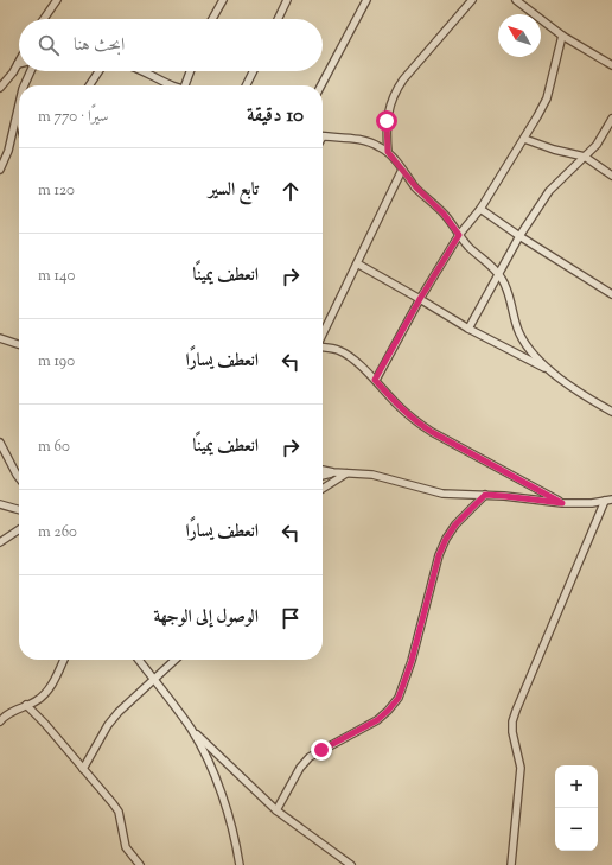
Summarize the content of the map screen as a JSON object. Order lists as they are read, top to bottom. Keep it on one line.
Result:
{"north":"top left","page":{"search":"ابحث هنا","heading":["10 دقيقة","سيرًا · 770 m"],"list":[["تابع السير","120 m"],["انعطف يمينًا","140 m"],["انعطف يسارًا","190 m"],["انعطف يمينًا","60 m"],["انعطف يسارًا","260 m"],"الوصول إلى الوجهة"],"map_buttons":["+","−"]}}
